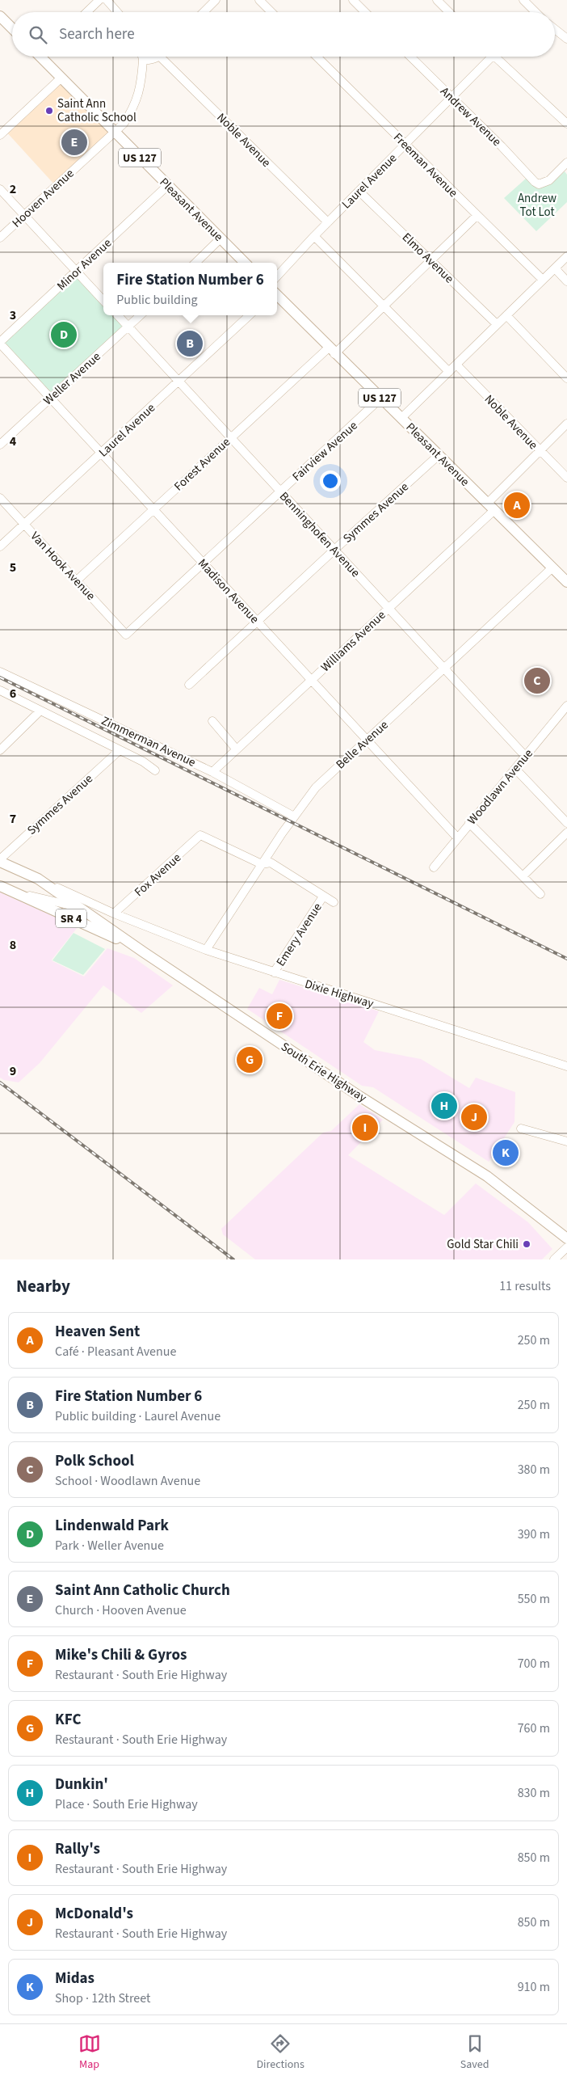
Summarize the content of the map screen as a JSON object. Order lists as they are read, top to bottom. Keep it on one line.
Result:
{"streets":{"main road":["US 127","Pleasant Avenue","SR 4","Dixie Highway","South Erie Highway"],"street":["Andrew Avenue","Noble Avenue","Freeman Avenue","Laurel Avenue","Hooven Avenue","Elmo Avenue","Minor Avenue","Weller Avenue","Fairview Avenue","Forest Avenue","Symmes Avenue","Benninghofen Avenue","Van Hook Avenue","Madison Avenue","Williams Avenue","Zimmerman Avenue","Belle Avenue","Woodlawn Avenue","Fox Avenue","Emery Avenue"]},"crossings":[["Andrew Avenue","Laurel Avenue"],["Noble Avenue","Laurel Avenue"],["Noble Avenue","Williams Avenue"],["Freeman Avenue","Laurel Avenue"],["Freeman Avenue","Forest Avenue"],["Laurel Avenue","Elmo Avenue"],["Laurel Avenue","Benninghofen Avenue"],["Laurel Avenue","Van Hook Avenue"],["Laurel Avenue","Madison Avenue"],["Hooven Avenue","Pleasant Avenue"],["Pleasant Avenue","Minor Avenue"],["Pleasant Avenue","Fairview Avenue"],["Pleasant Avenue","Forest Avenue"],["Pleasant Avenue","Symmes Avenue"],["Pleasant Avenue","Williams Avenue"],["Pleasant Avenue","Belle Avenue"],["Elmo Avenue","Forest Avenue"],["Minor Avenue","Madison Avenue"],["Weller Avenue","Benninghofen Avenue"],["Weller Avenue","Madison Avenue"],["Fairview Avenue","Benninghofen Avenue"],["Fairview Avenue","Van Hook Avenue"],["Fairview Avenue","Madison Avenue"],["Forest Avenue","Benninghofen Avenue"],["Forest Avenue","Van Hook Avenue"],["Forest Avenue","Madison Avenue"],["Symmes Avenue","Benninghofen Avenue"],["Symmes Avenue","Madison Avenue"],["Symmes Avenue","Zimmerman Avenue"],["Symmes Avenue","Dixie Highway"],["Benninghofen Avenue","Williams Avenue"],["Benninghofen Avenue","Belle Avenue"],["Benninghofen Avenue","Woodlawn Avenue"],["Madison Avenue","Williams Avenue"],["Madison Avenue","Belle Avenue"],["Madison Avenue","Woodlawn Avenue"],["Williams Avenue","Zimmerman Avenue"],["Zimmerman Avenue","Belle Avenue"],["Belle Avenue","Fox Avenue"],["Belle Avenue","Dixie Highway"],["Fox Avenue","Dixie Highway"],["Emery Avenue","Dixie Highway"],["Dixie Highway","South Erie Highway"]],"parks":["Andrew Tot Lot"],"places":["Saint Ann Catholic School","Gold Star Chili"],"page":{"search":"Search here","pins":["E","D","B","A","C","F","G","H","J","I","K"],"popup":["Fire Station Number 6","Public building"],"heading":["Nearby","11 results"],"list":[{"mark":"A","name":"Heaven Sent","note":"Café · Pleasant Avenue","value":"250 m"},{"mark":"B","name":"Fire Station Number 6","note":"Public building · Laurel Avenue","value":"250 m"},{"mark":"C","name":"Polk School","note":"School · Woodlawn Avenue","value":"380 m"},{"mark":"D","name":"Lindenwald Park","note":"Park · Weller Avenue","value":"390 m"},{"mark":"E","name":"Saint Ann Catholic Church","note":"Church · Hooven Avenue","value":"550 m"},{"mark":"F","name":"Mike's Chili & Gyros","note":"Restaurant · South Erie Highway","value":"700 m"},{"mark":"G","name":"KFC","note":"Restaurant · South Erie Highway","value":"760 m"},{"mark":"H","name":"Dunkin'","note":"Place · South Erie Highway","value":"830 m"},{"mark":"I","name":"Rally's","note":"Restaurant · South Erie Highway","value":"850 m"},{"mark":"J","name":"McDonald's","note":"Restaurant · South Erie Highway","value":"850 m"},{"mark":"K","name":"Midas","note":"Shop · 12th Street","value":"910 m"}],"nav":["Map","Directions","Saved"]},"grid":{"rows":["2","3","4","5","6","7","8","9"]}}
